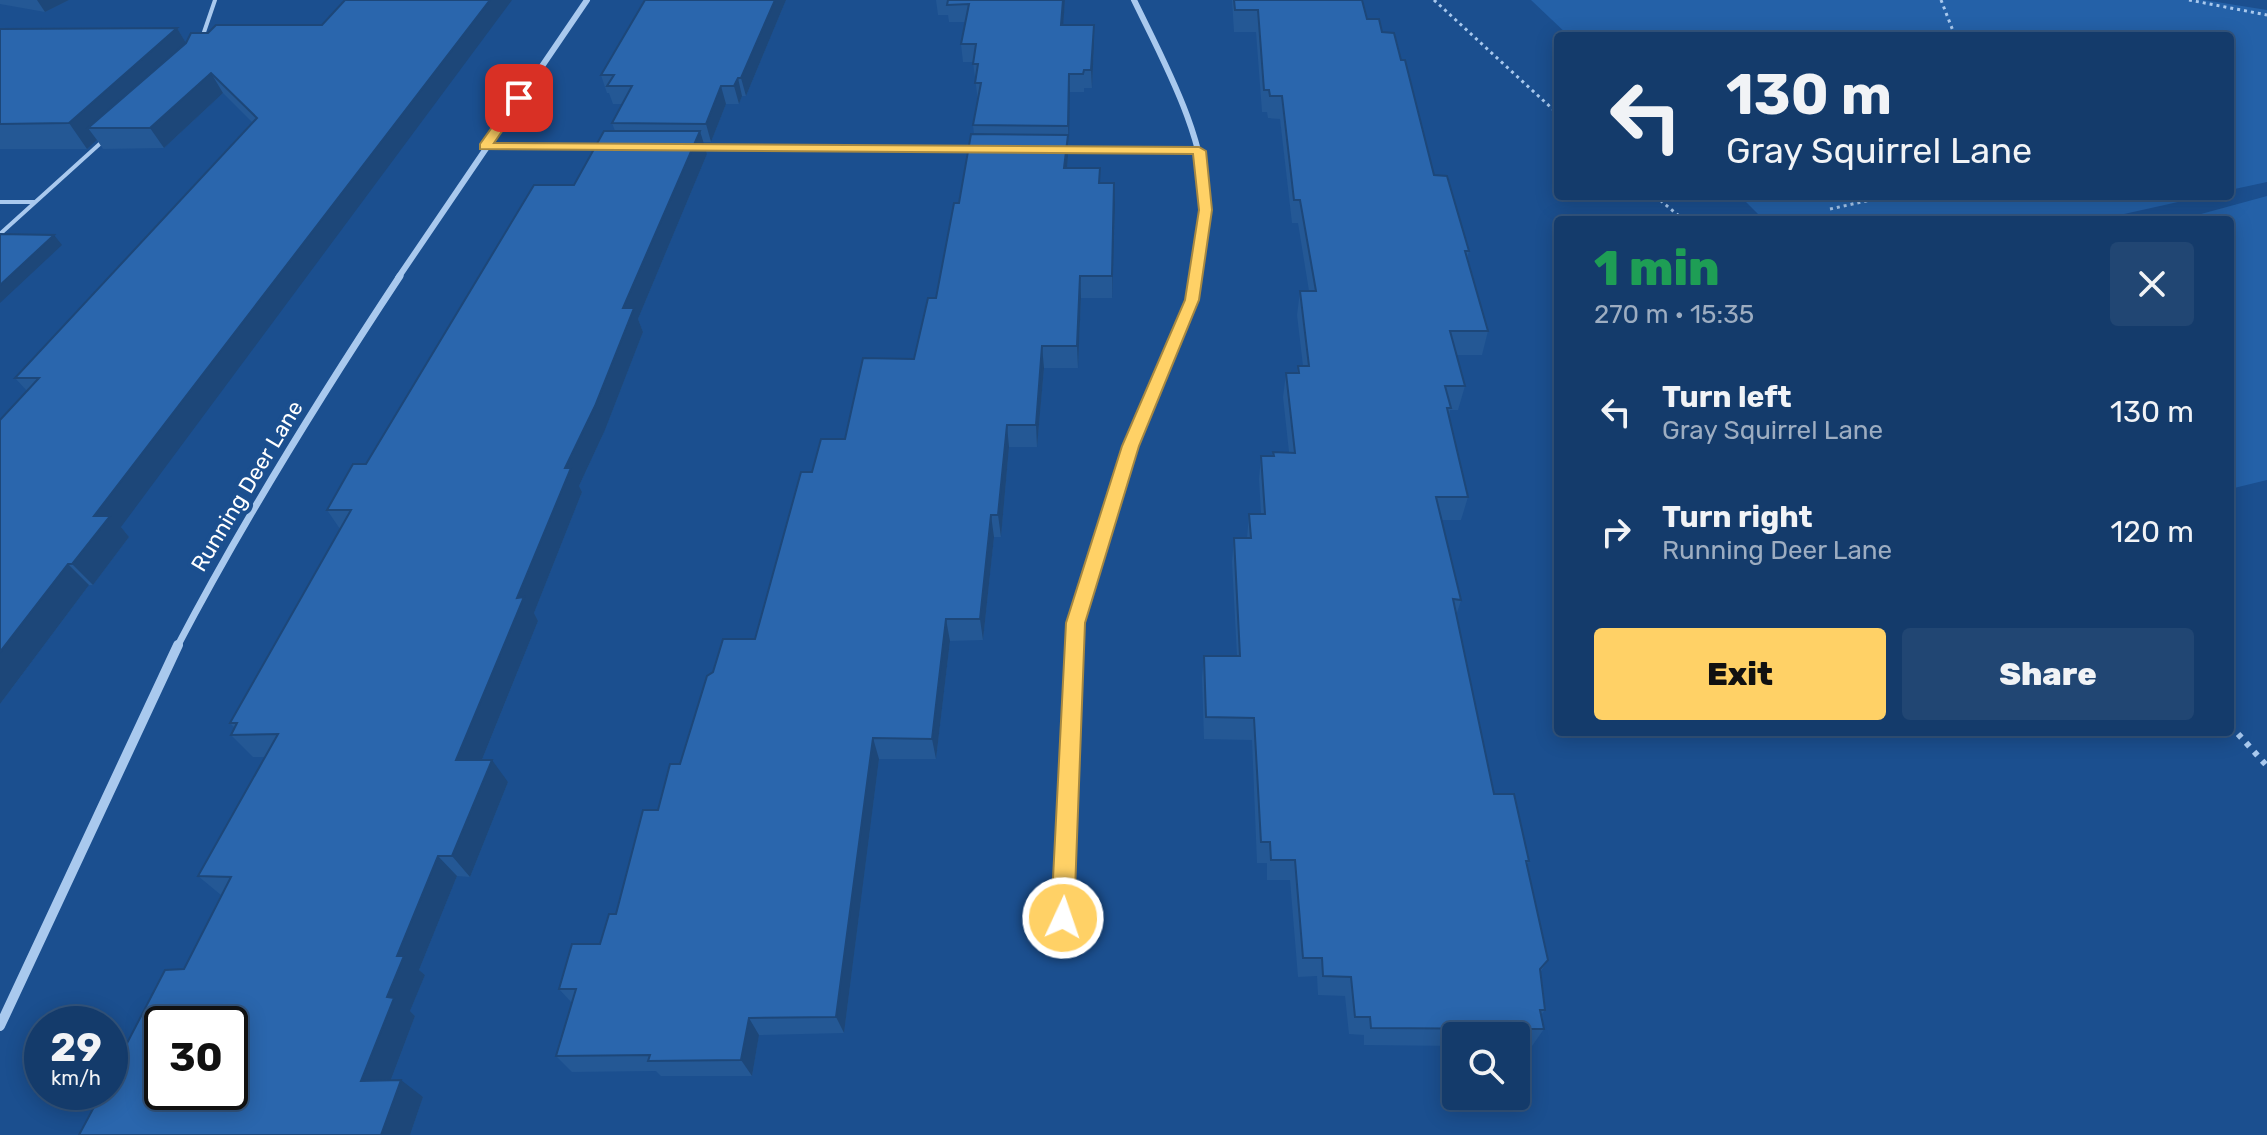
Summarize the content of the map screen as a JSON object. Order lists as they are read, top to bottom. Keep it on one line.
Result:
{"streets":{"street":["Running Deer Lane"]},"page":{"turn":["130 m","Gray Squirrel Lane"],"heading":["1 min","270 m · 15:35"],"list":[{"name":"Turn left","note":"Gray Squirrel Lane","value":"130 m"},{"name":"Turn right","note":"Running Deer Lane","value":"120 m"}],"buttons":["Exit","Share"],"speed":"29 km/h","limit":"30"}}
